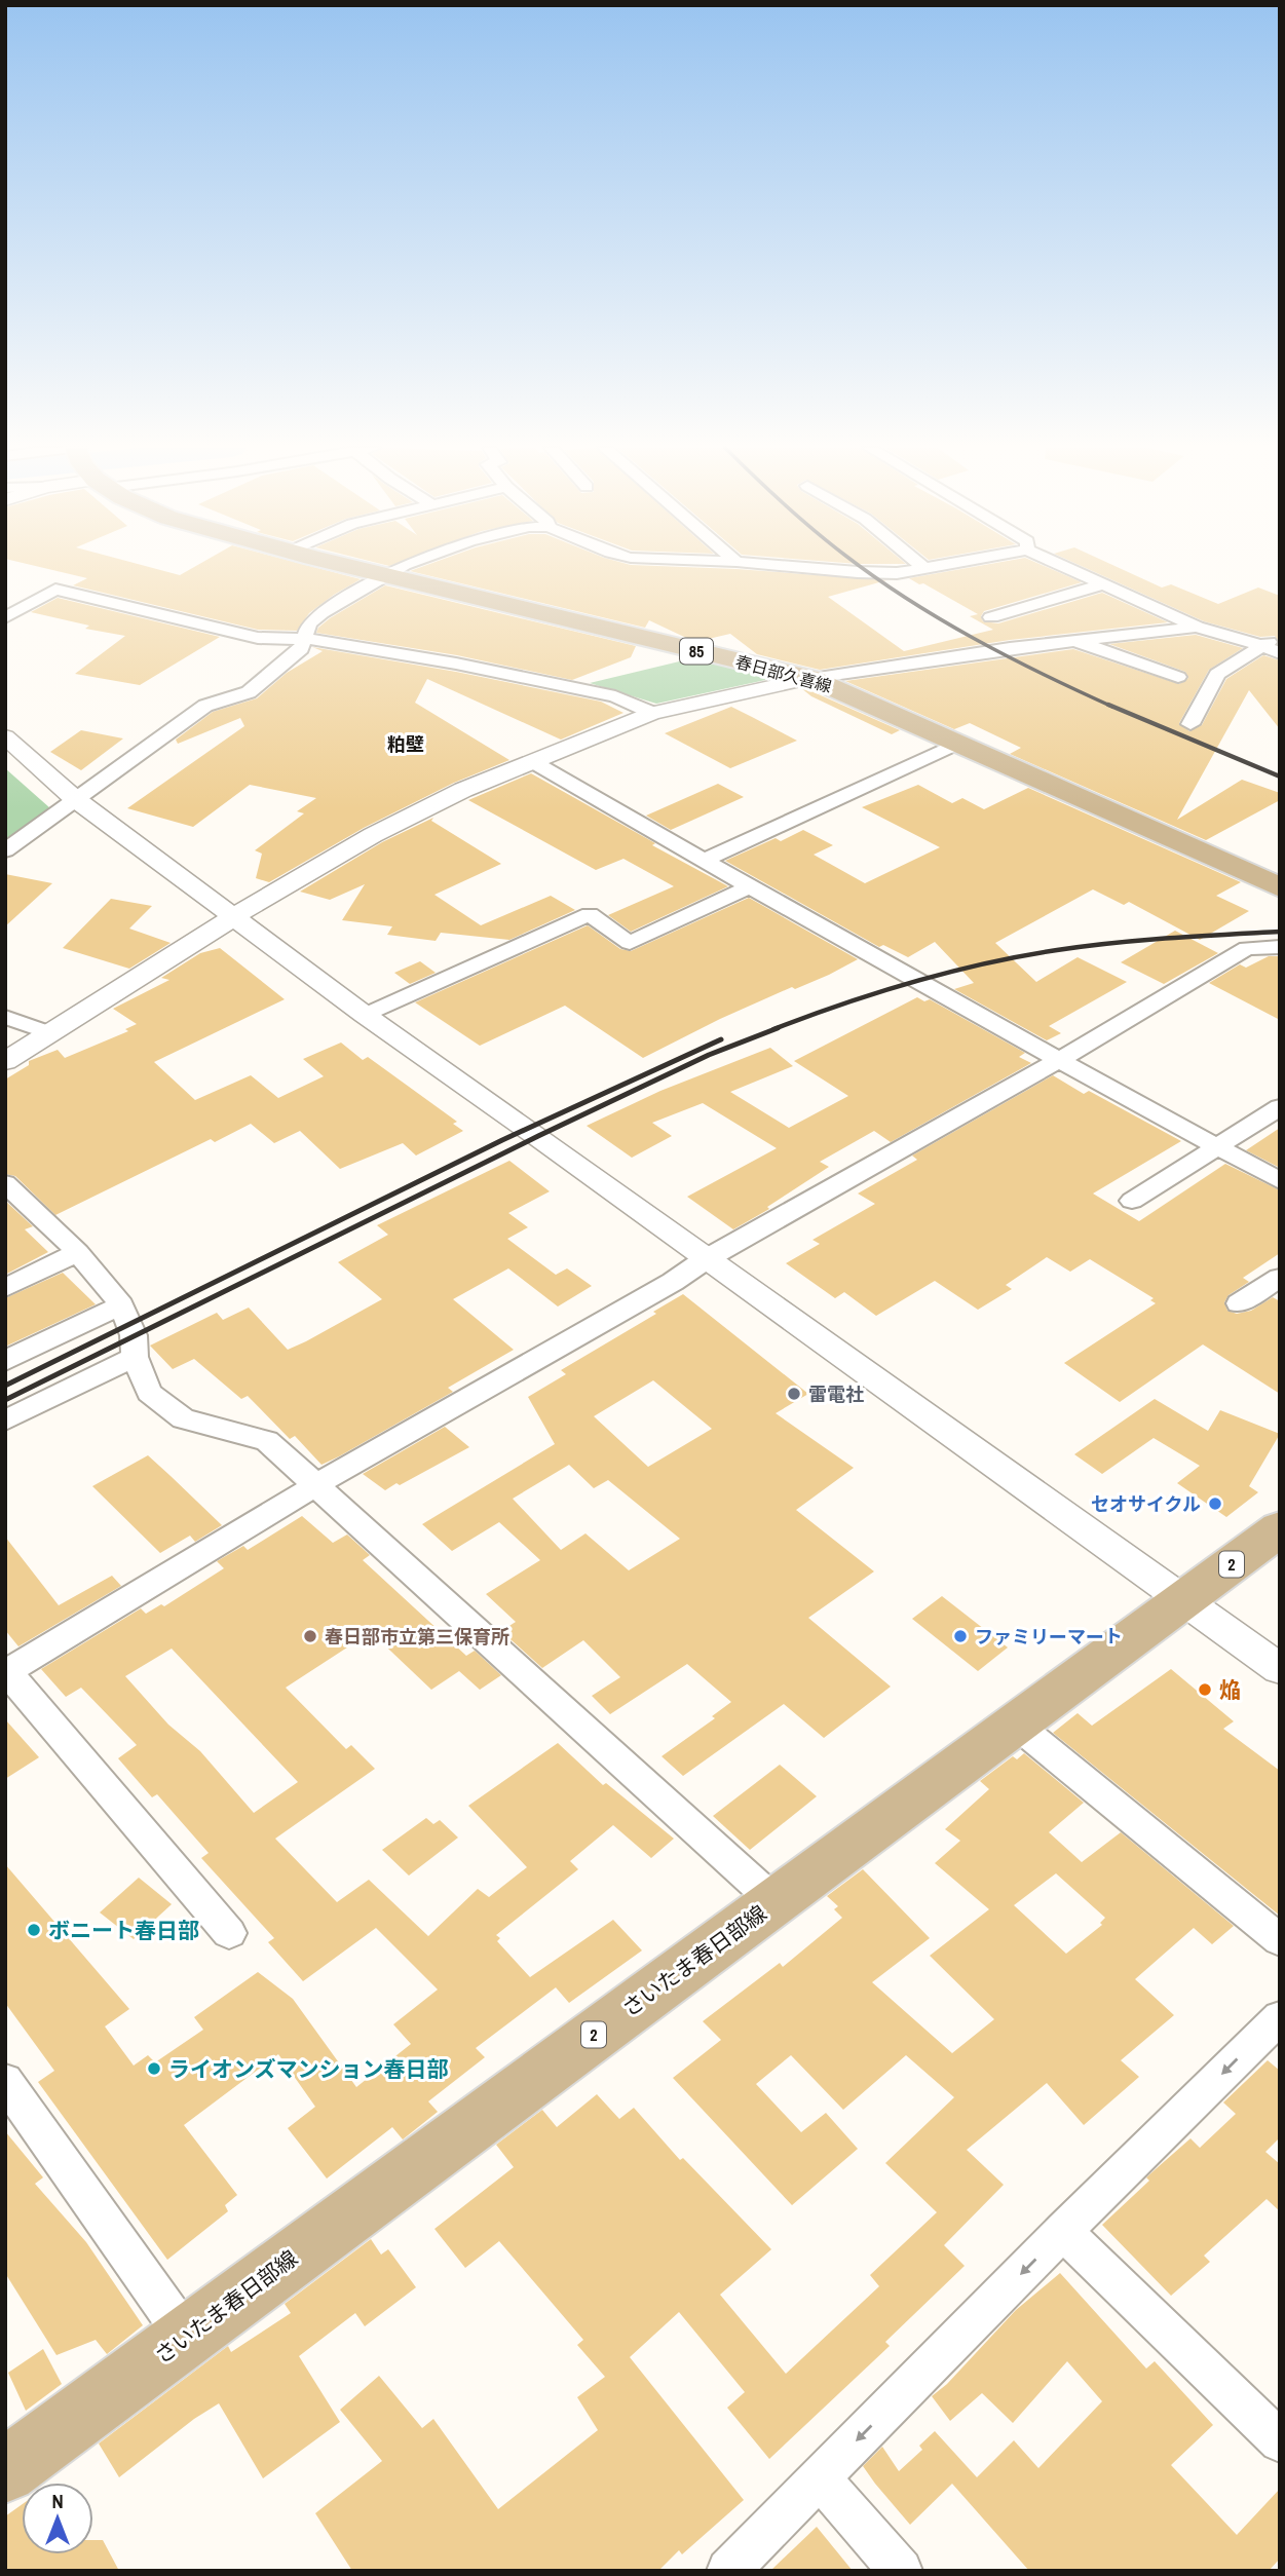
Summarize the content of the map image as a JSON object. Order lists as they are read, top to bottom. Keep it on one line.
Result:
{"streets":{"main road":["85","春日部久喜線","2","さいたま春日部線"]},"districts":["粕壁"],"places":["雷電社","セオサイクル","春日部市立第三保育所","ファミリーマート","焔","ボニート春日部","ライオンズマンション春日部"],"north":"top"}
